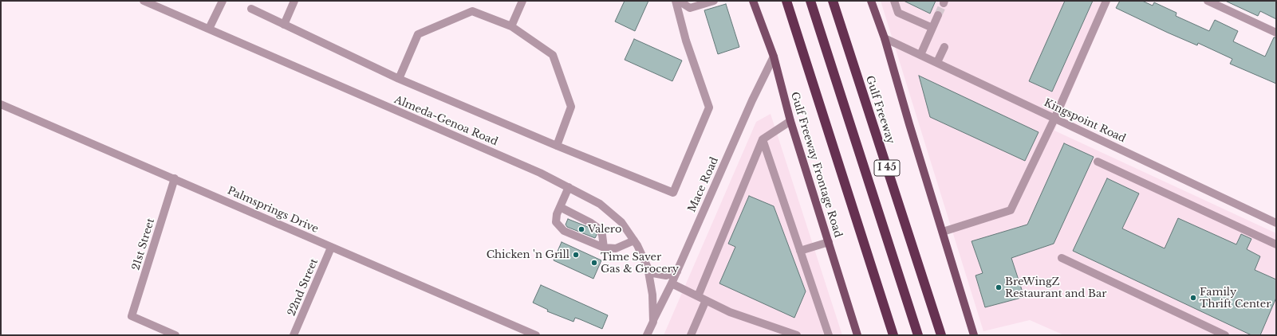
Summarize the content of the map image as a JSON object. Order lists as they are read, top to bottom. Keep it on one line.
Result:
{"streets":{"highway":["Gulf Freeway","I 45"],"main road":["Gulf Freeway Frontage Road"],"street":["Almeda-Genoa Road","Kingspoint Road","Mace Road","Palmsprings Drive","21st Street","22nd Street"]},"crossings":[["Almeda-Genoa Road","Mace Road"],["Gulf Freeway Frontage Road","Mace Road"],["Palmsprings Drive","21st Street"],["Palmsprings Drive","22nd Street"]],"places":["Valero","Chicken 'n Grill","Time Saver Gas & Grocery","BreWingZ Restaurant and Bar","Family Thrift Center"]}
